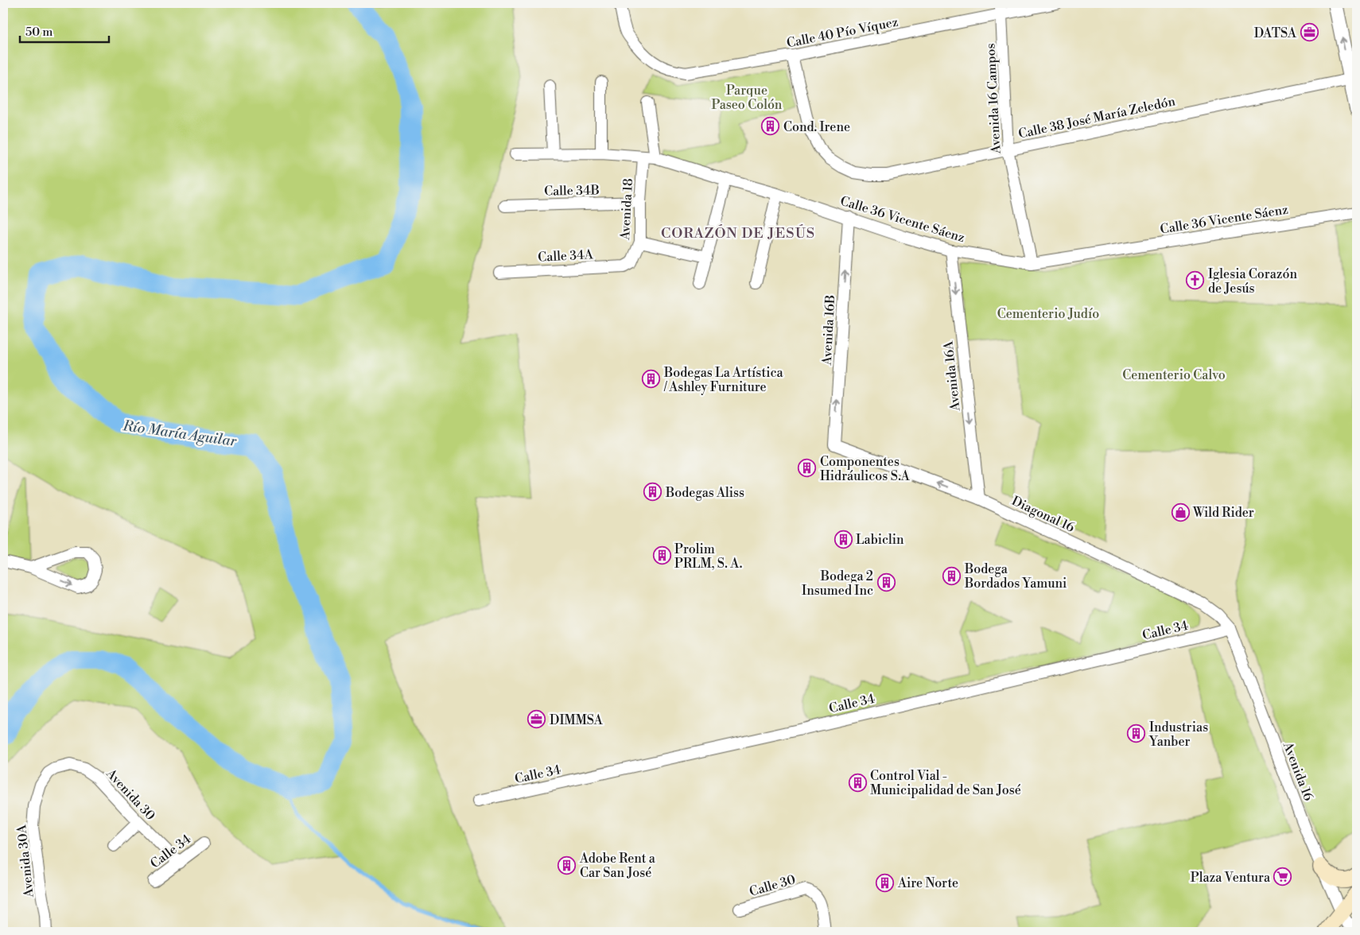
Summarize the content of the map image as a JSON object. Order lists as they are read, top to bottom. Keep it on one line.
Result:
{"streets":{"street":["Calle 40 Pío Víquez","Avenida 16 Campos","Calle 38 José María Zeledón","Calle 34B","Avenida 18","Calle 36 Vicente Sáenz","Calle 34A","Avenida 16B","Avenida 16A","Diagonal 16","Calle 34","Avenida 16","Avenida 30","Avenida 30A","Calle 30"]},"crossings":[["Calle 40 Pío Víquez","Avenida 16 Campos"],["Calle 40 Pío Víquez","Calle 38 José María Zeledón"],["Avenida 16 Campos","Calle 38 José María Zeledón"],["Avenida 16 Campos","Calle 36 Vicente Sáenz"],["Calle 34B","Avenida 18"],["Avenida 18","Calle 36 Vicente Sáenz"],["Avenida 18","Calle 34A"],["Calle 36 Vicente Sáenz","Avenida 16B"],["Calle 36 Vicente Sáenz","Avenida 16A"],["Avenida 16B","Diagonal 16"],["Avenida 16A","Diagonal 16"],["Diagonal 16","Calle 34"],["Diagonal 16","Avenida 16"],["Calle 34","Avenida 16"],["Calle 34","Avenida 30"],["Avenida 30","Avenida 30A"]],"one_way":["Avenida 16A","Diagonal 16"],"districts":["CORAZÓN DE JESÚS"],"water":["Río María Aguilar"],"parks":["Parque Paseo Colón","Cementerio Judío","Cementerio Calvo"],"places":{"office":["DATSA","DIMMSA"],"building":["Cond. Irene","Bodegas La Artística / Ashley Furniture","Componentes Hidráulicos S.A","Bodegas Aliss","Labiclin","Prolim PRLM, S. A.","Bodega Bordados Yamuni","Bodega 2 Insumed Inc","Industrias Yanber","Control Vial - Municipalidad de San José","Adobe Rent a Car San José","Aire Norte"],"church":["Iglesia Corazón de Jesús"],"shop":["Wild Rider"],"supermarket":["Plaza Ventura"]},"scale_bar":"50 m"}
